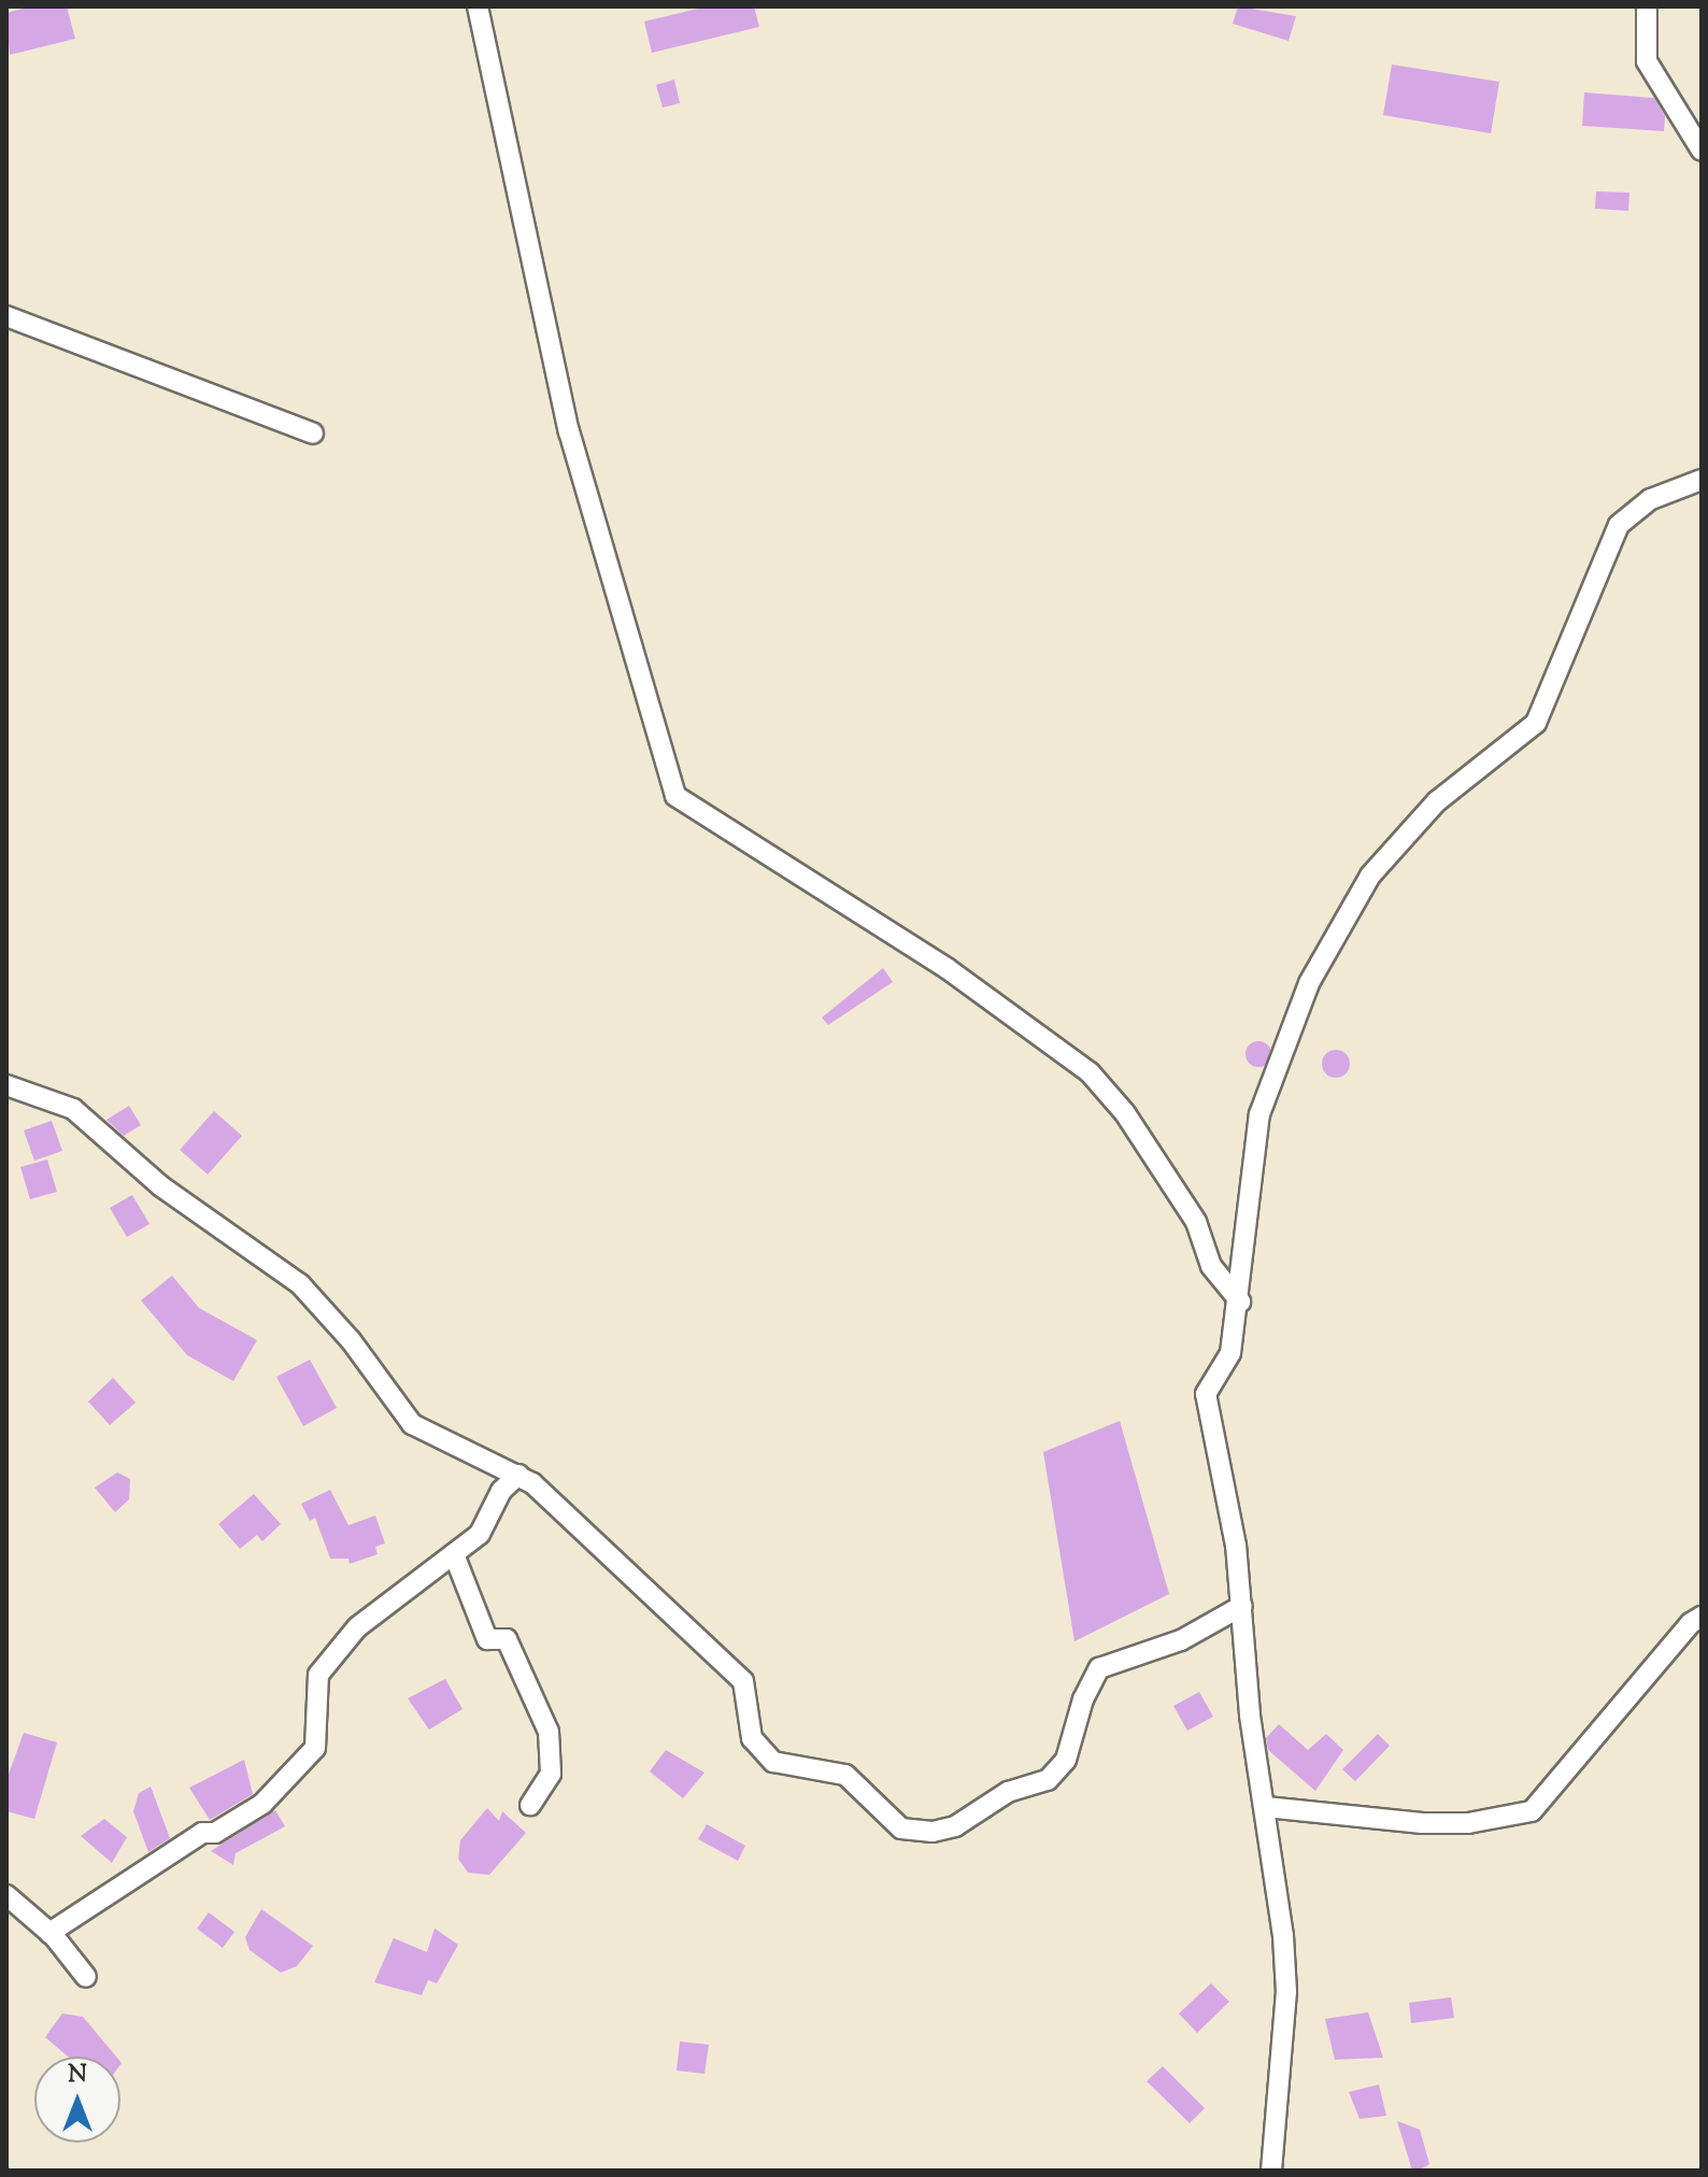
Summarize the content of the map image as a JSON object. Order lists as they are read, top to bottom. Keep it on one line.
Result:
{"north":"top"}
